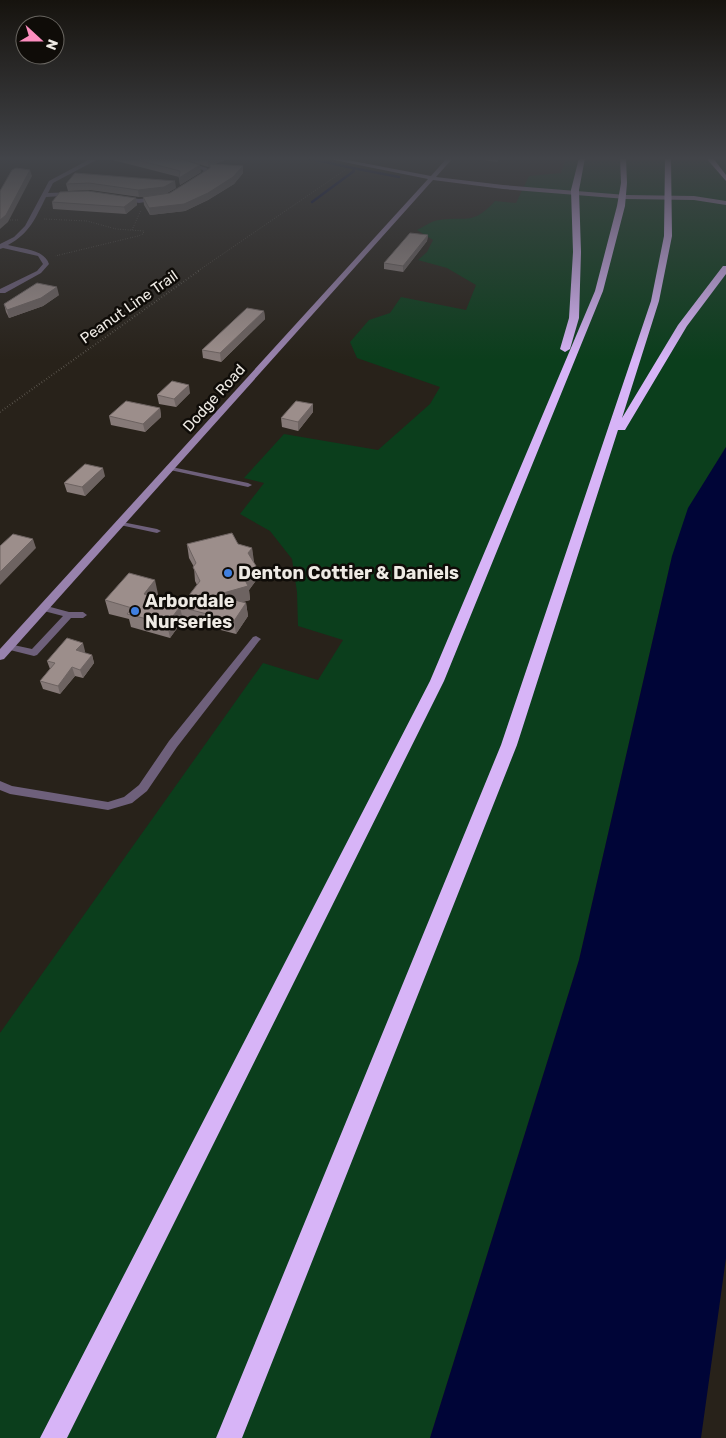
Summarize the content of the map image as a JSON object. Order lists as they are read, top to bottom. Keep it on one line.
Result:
{"streets":{"street":["Dodge Road"],"path":["Peanut Line Trail"]},"places":["Denton Cottier & Daniels","Arbordale Nurseries"],"north":"right"}
